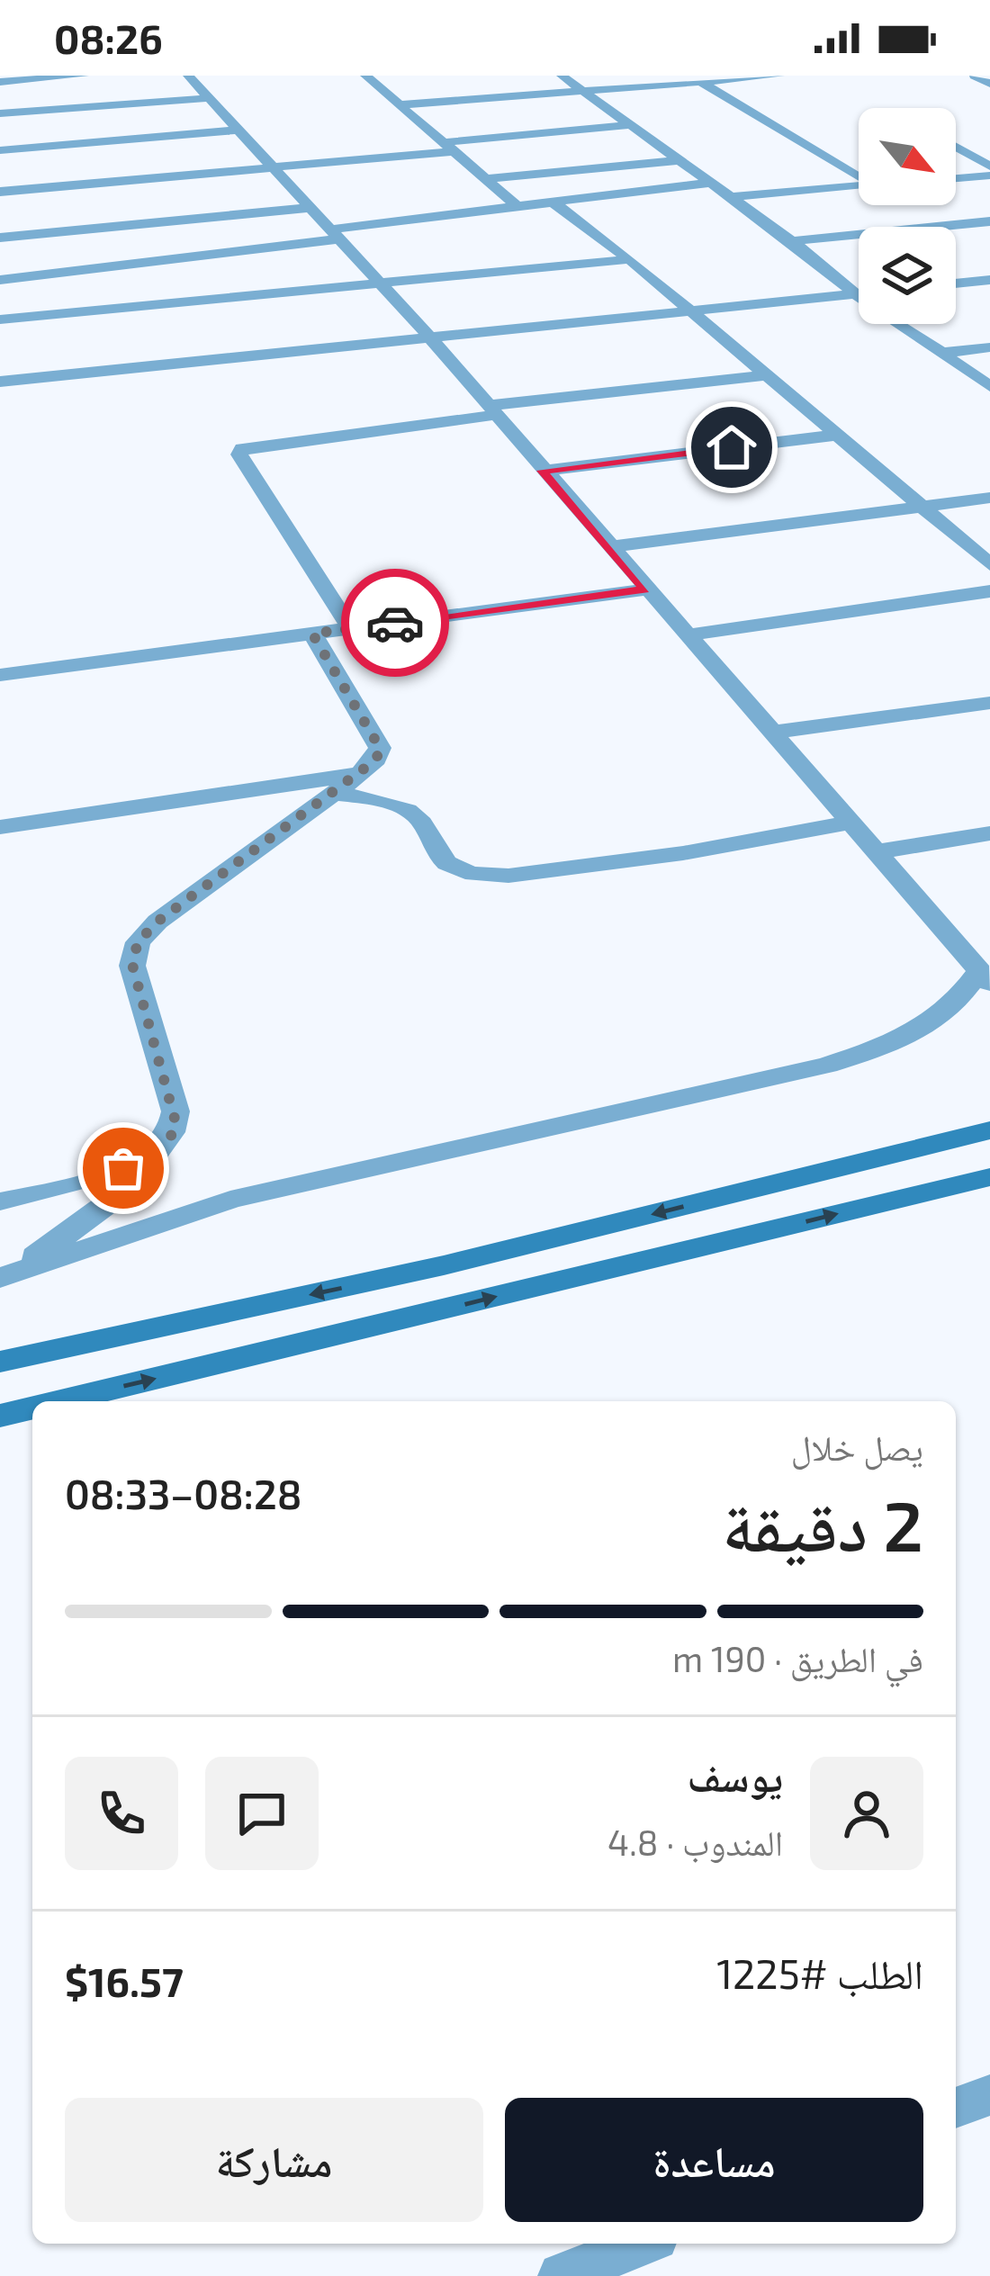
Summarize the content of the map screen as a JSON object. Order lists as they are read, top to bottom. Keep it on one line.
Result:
{"north":"bottom right","page":{"status":"08:26","heading":["2 دقيقة","يصل خلال","08:28–08:33"],"panel":["يوسف","المندوب · 4.8","الطلب #1225","$16.57"],"bar":"في الطريق · 190 m","buttons":["مساعدة","مشاركة"]}}
